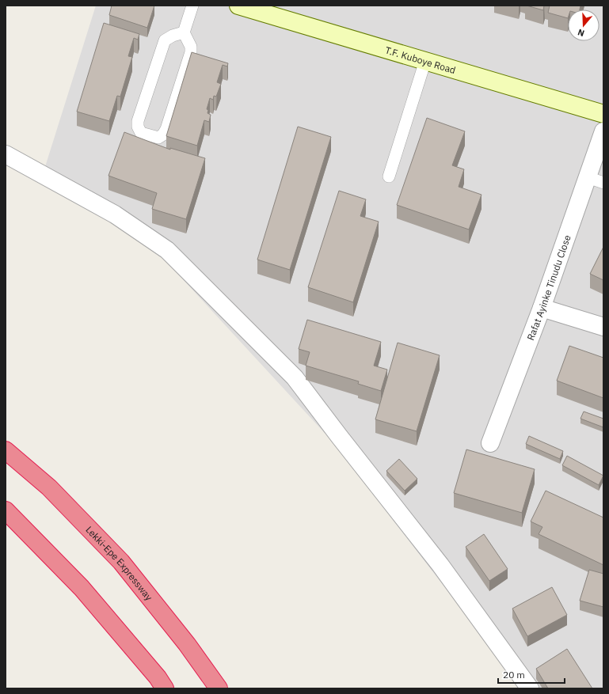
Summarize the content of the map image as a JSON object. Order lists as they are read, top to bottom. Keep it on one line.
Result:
{"streets":{"highway":["Lekki-Epe Expressway"],"street":["T.F. Kuboye Road","Rafat Ayinke Tinudu Close"]},"scale_bar":"20 m","north":"bottom"}
